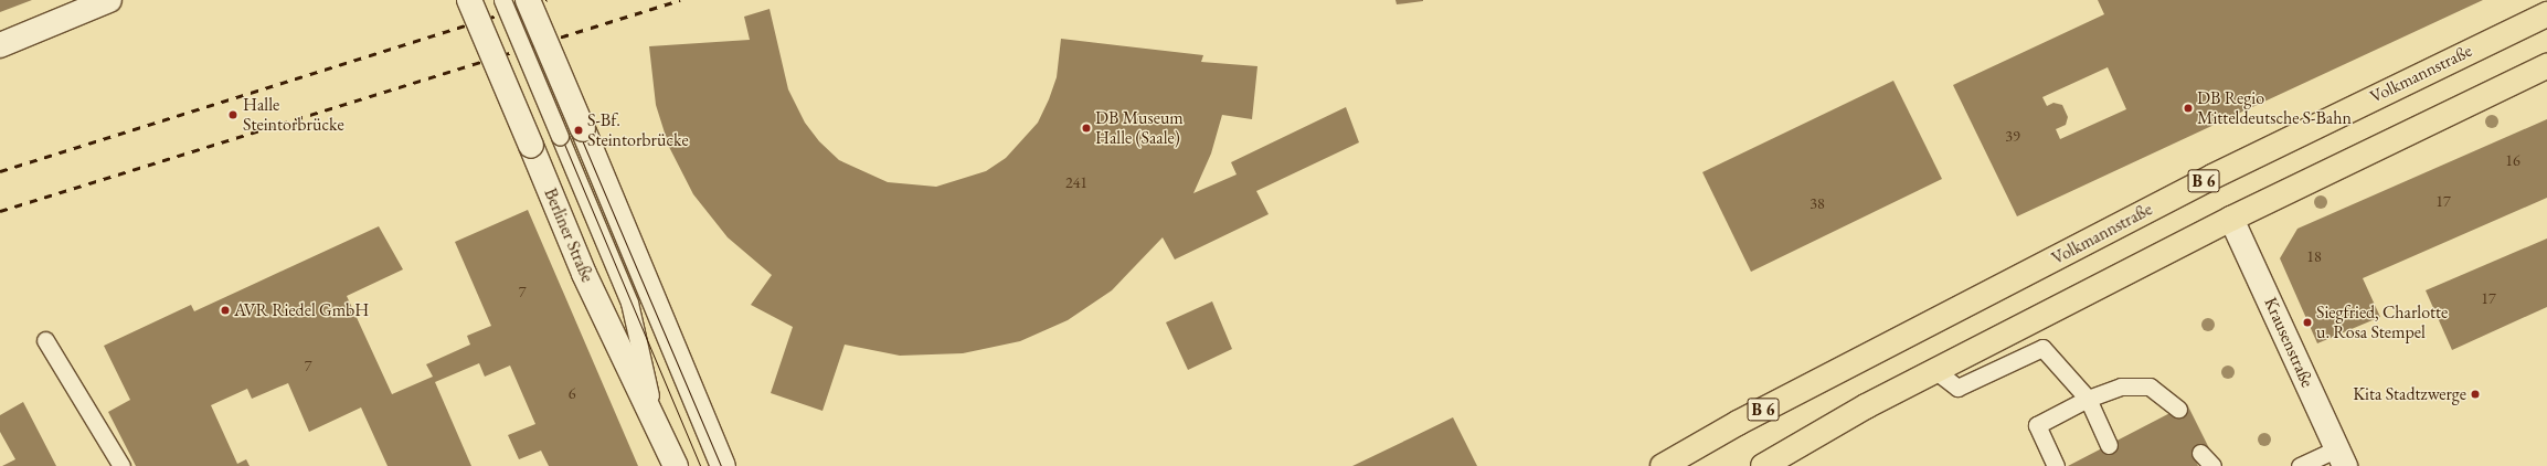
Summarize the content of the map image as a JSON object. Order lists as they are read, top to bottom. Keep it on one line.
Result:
{"streets":{"main road":["Volkmannstraße","B 6"],"street":["Berliner Straße","Krausenstraße"]},"crossings":[["B 6","Krausenstraße"]],"places":["DB Regio Mitteldeutsche S-Bahn","Halle Steintorbrücke","DB Museum Halle (Saale)","S-Bf. Steintorbrücke","AVR Riedel GmbH","Siegfried, Charlotte u. Rosa Stempel","Kita Stadtzwerge"],"house_numbers":["39","16","241","17","38","18","7","17","7","6"]}
